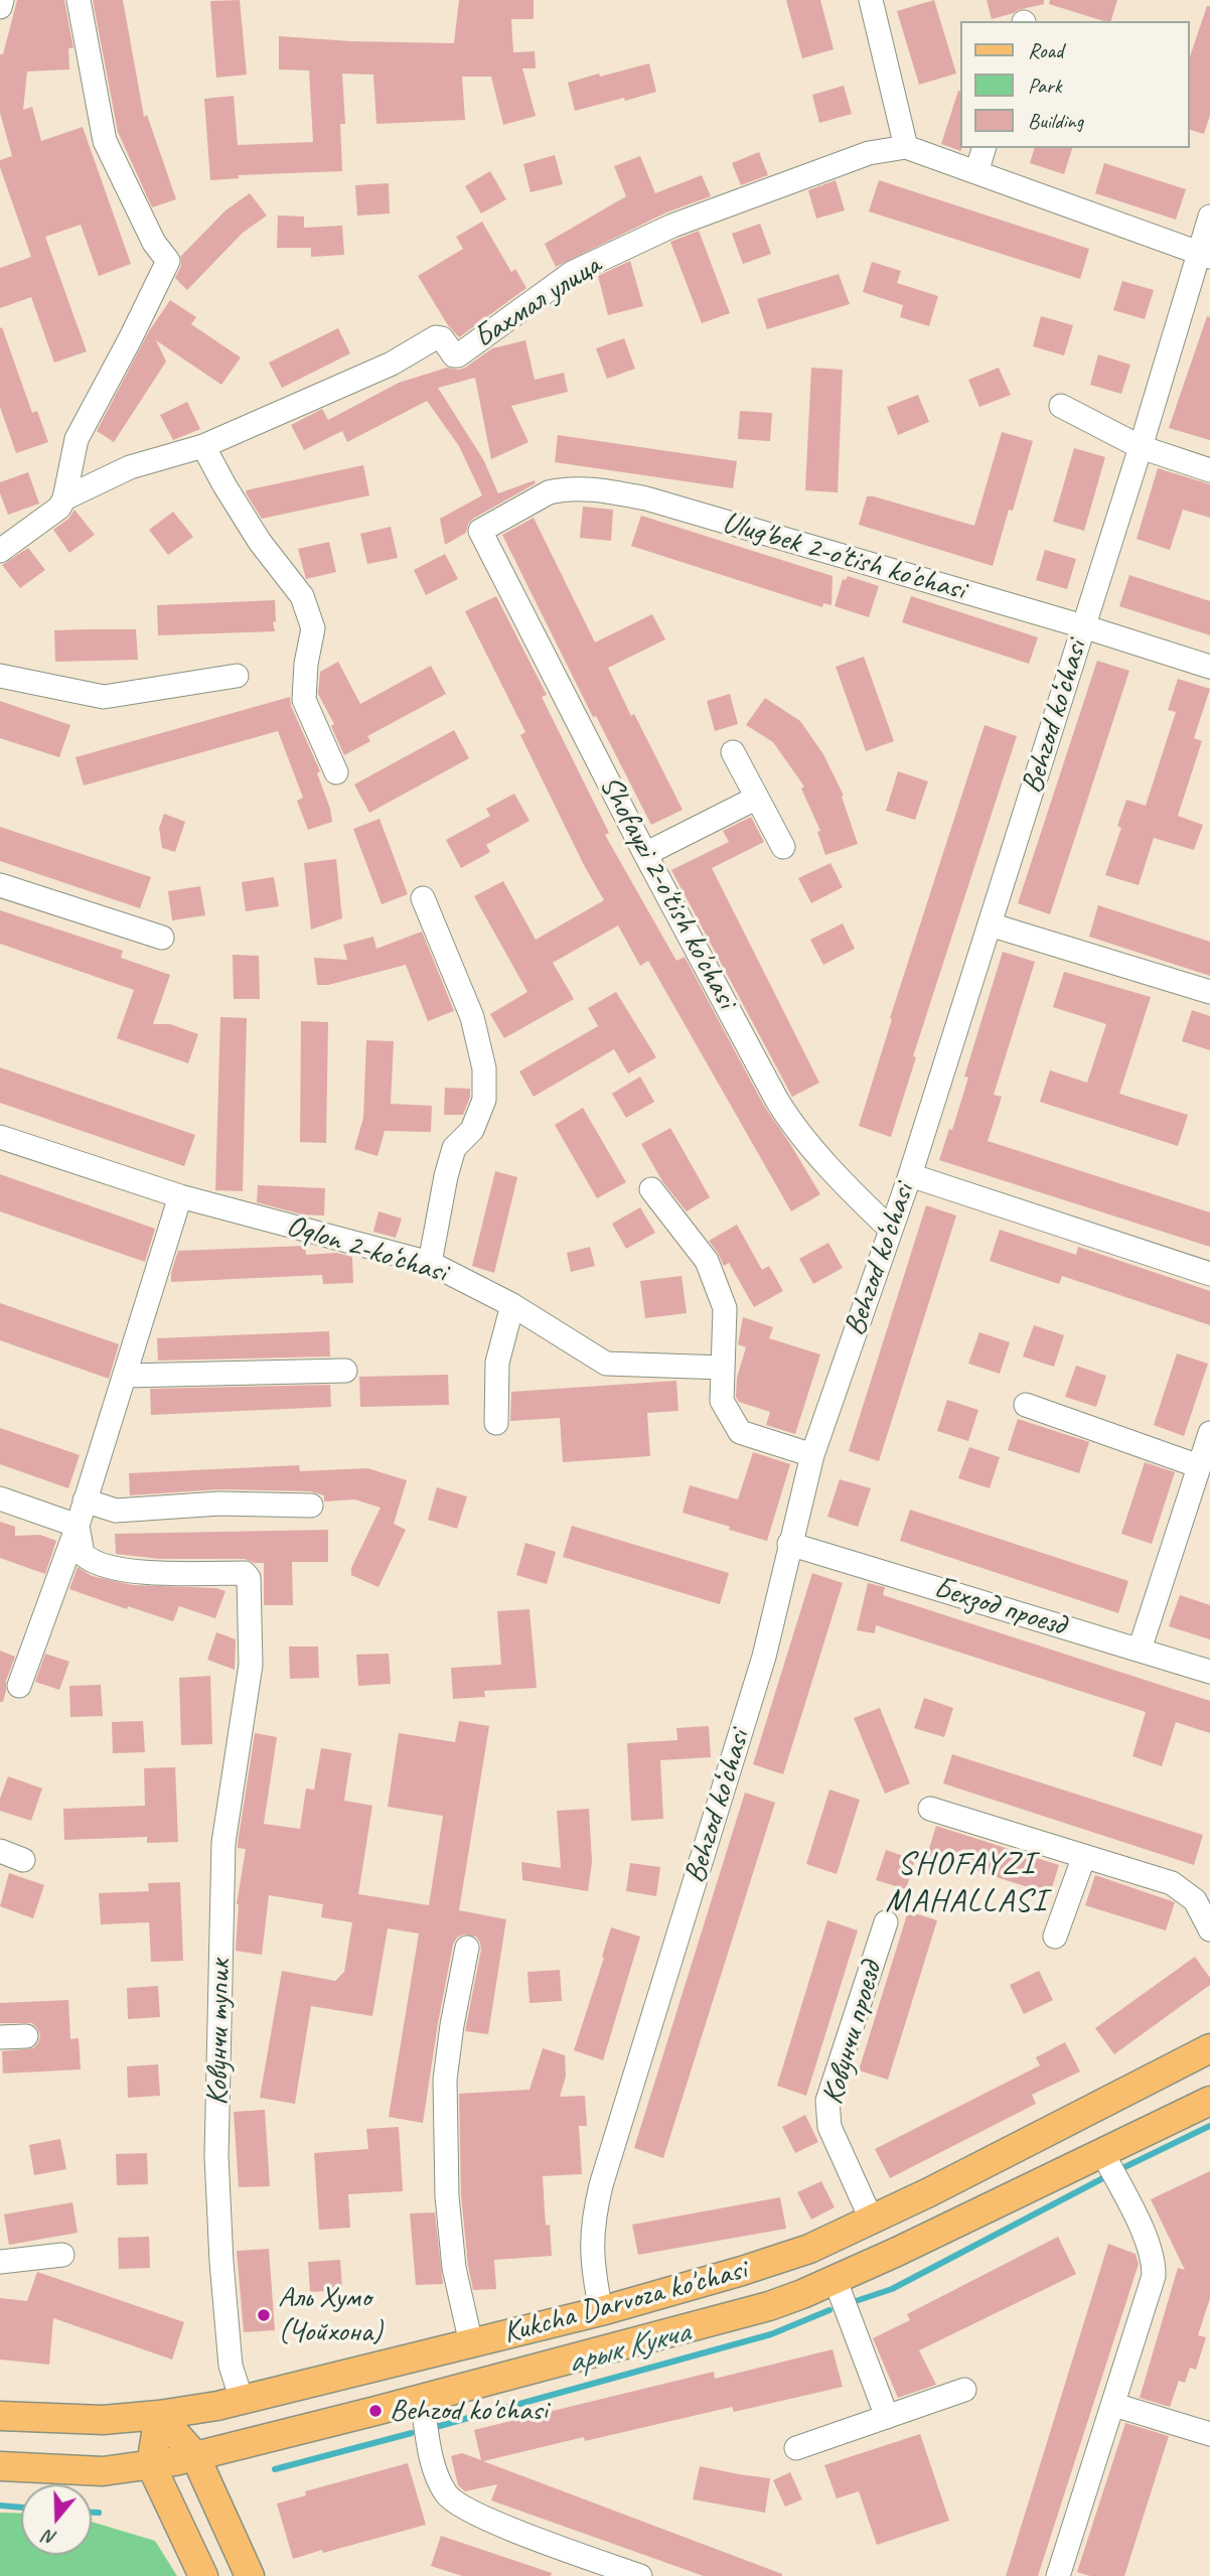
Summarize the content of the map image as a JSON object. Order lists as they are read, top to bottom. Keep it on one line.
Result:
{"streets":{"main road":["Kukcha Darvoza ko'chasi"],"street":["Бахмал улица","Ulug'bek 2-o'tish ko'chasi","Behzod ko‘chasi","Shofayzi 2-o'tish ko'chasi","Oqlon 2-ko‘chasi","Бехзод проезд","Ковунчи тупик","Ковунчи проезд"]},"crossings":[["Ulug'bek 2-o'tish ko'chasi","Behzod ko‘chasi"],["Ulug'bek 2-o'tish ko'chasi","Shofayzi 2-o'tish ko'chasi"],["Behzod ko‘chasi","Shofayzi 2-o'tish ko'chasi"],["Behzod ko‘chasi","Бехзод проезд"],["Behzod ko‘chasi","Kukcha Darvoza ko'chasi"],["Ковунчи тупик","Kukcha Darvoza ko'chasi"],["Ковунчи проезд","Kukcha Darvoza ko'chasi"]],"districts":["SHOFAYZI MAHALLASI"],"water":["арык Кукча"],"places":["Аль Хумо (Чойхона)","Behzod ko'chasi"],"legend":["Road","Park","Building"],"north":"bottom"}
